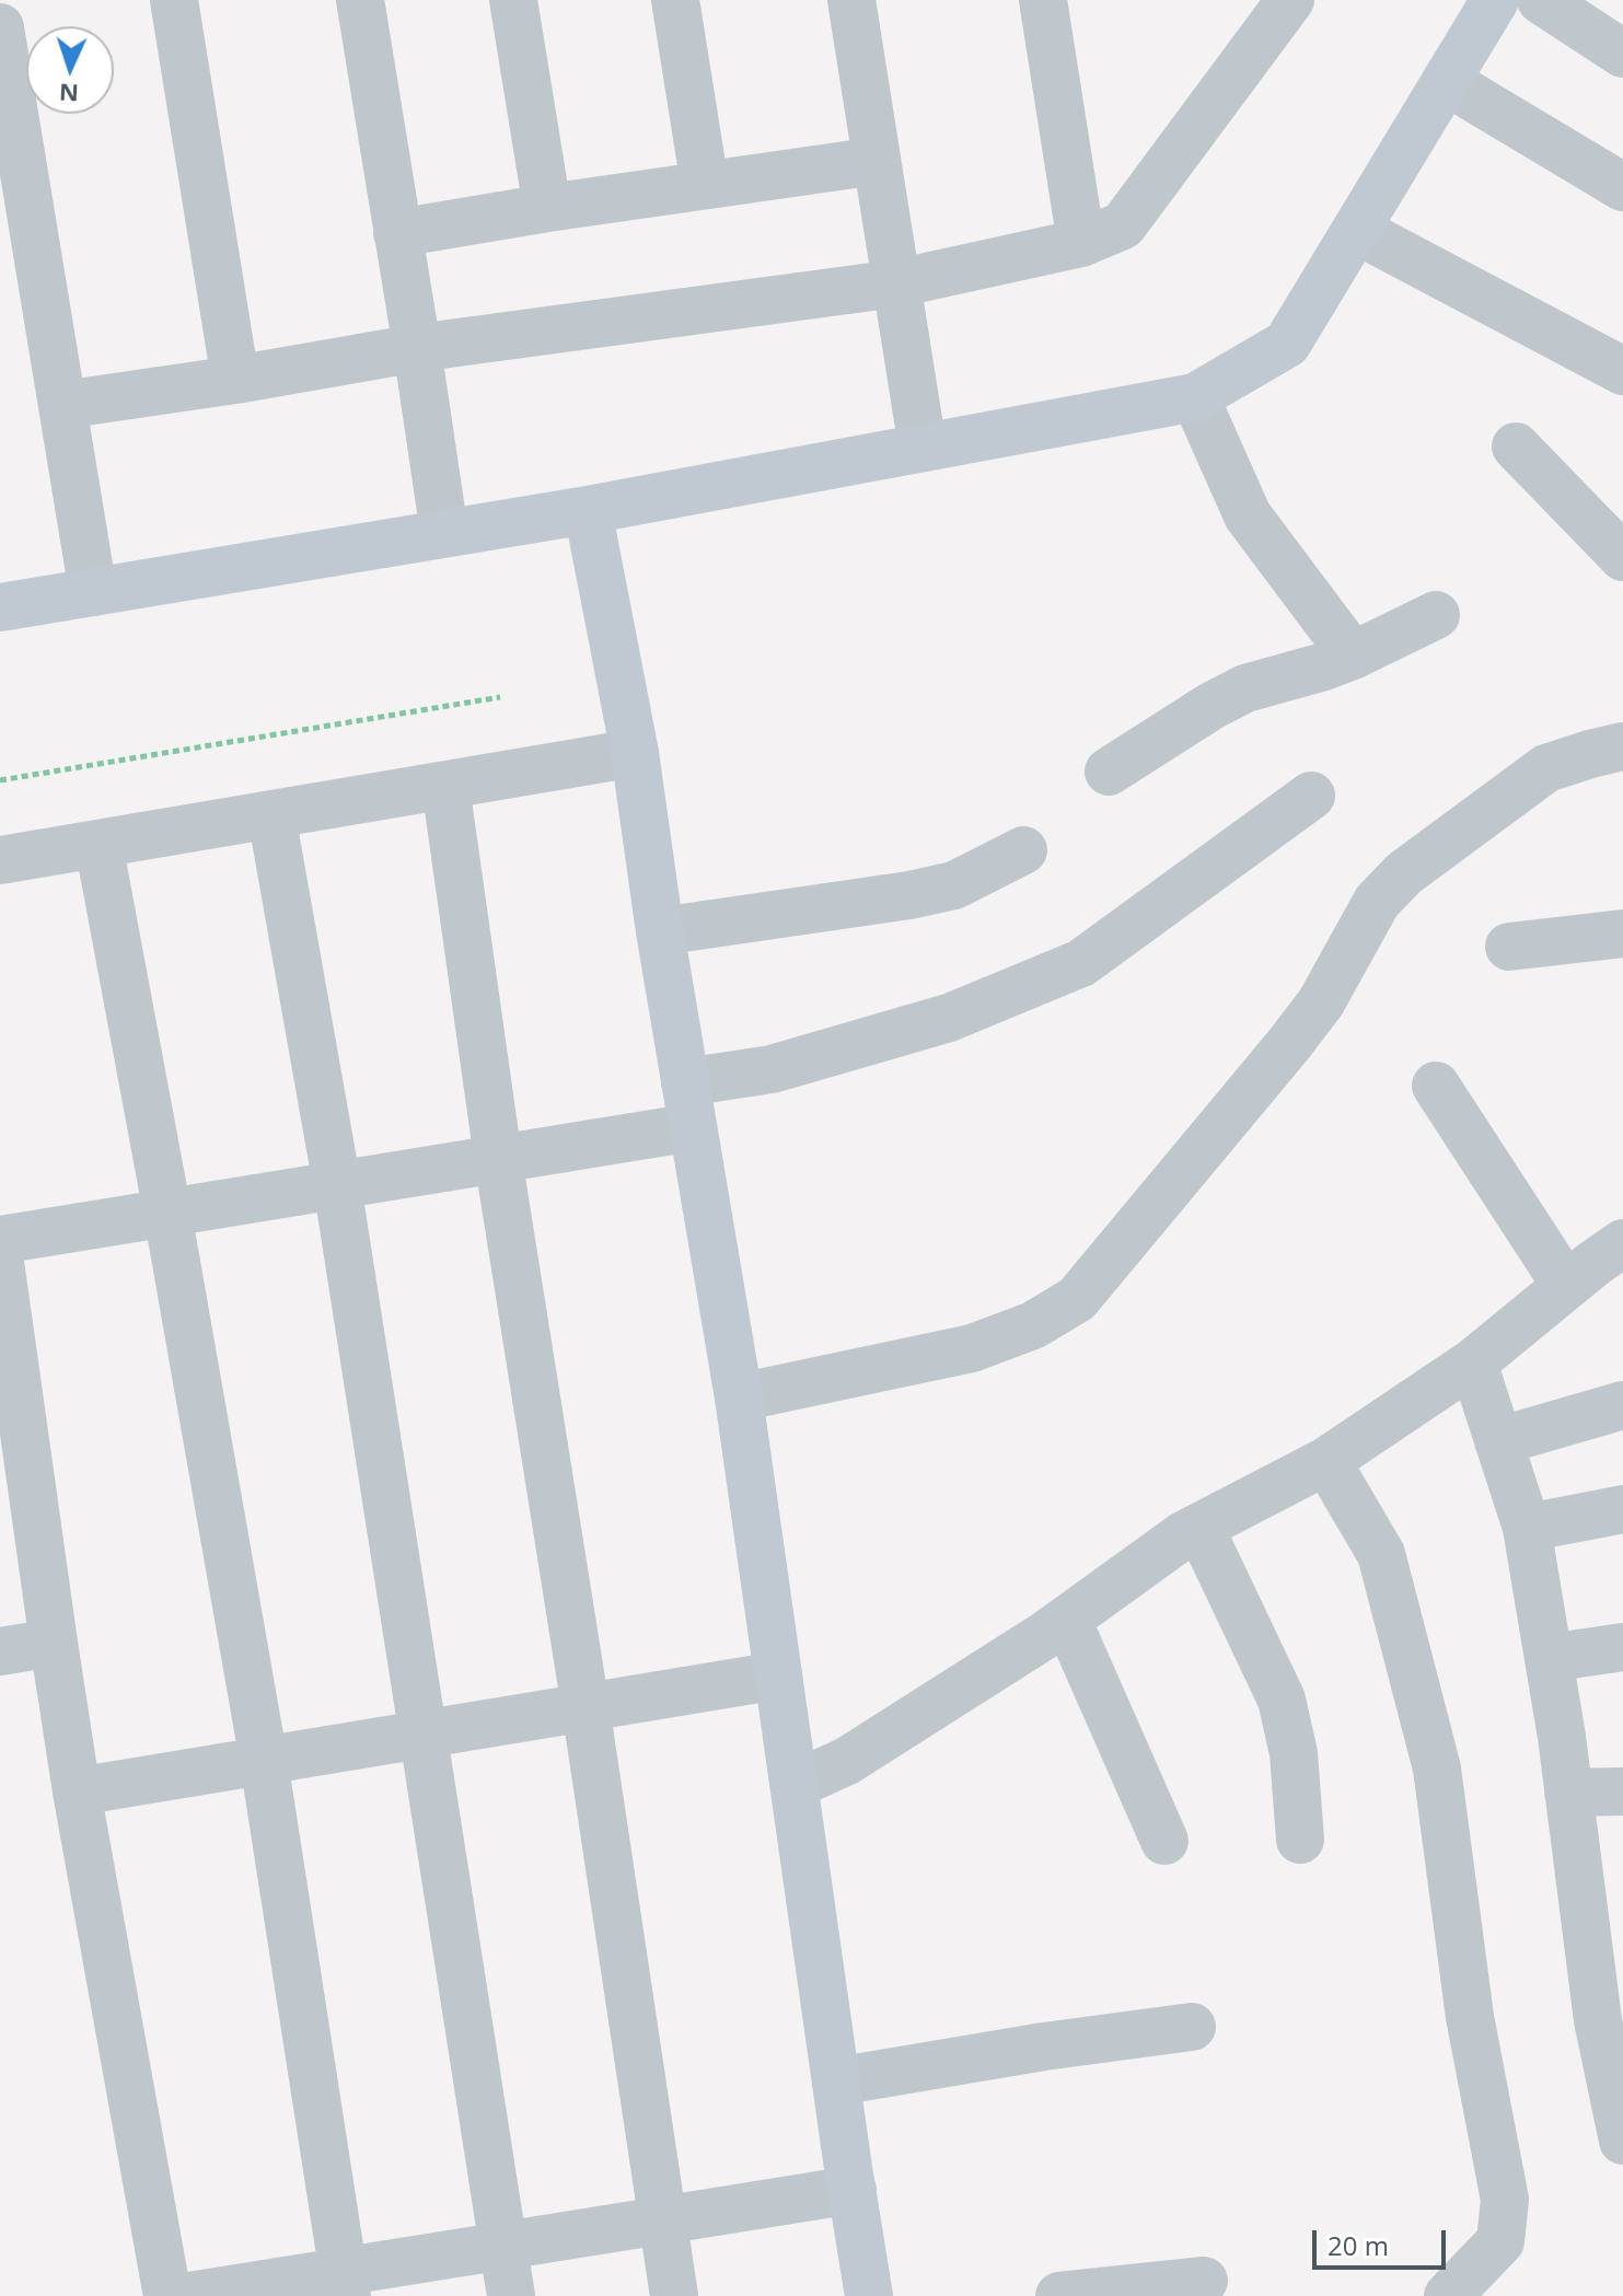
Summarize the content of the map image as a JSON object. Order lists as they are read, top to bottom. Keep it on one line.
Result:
{"scale_bar":"20 m","north":"bottom"}
